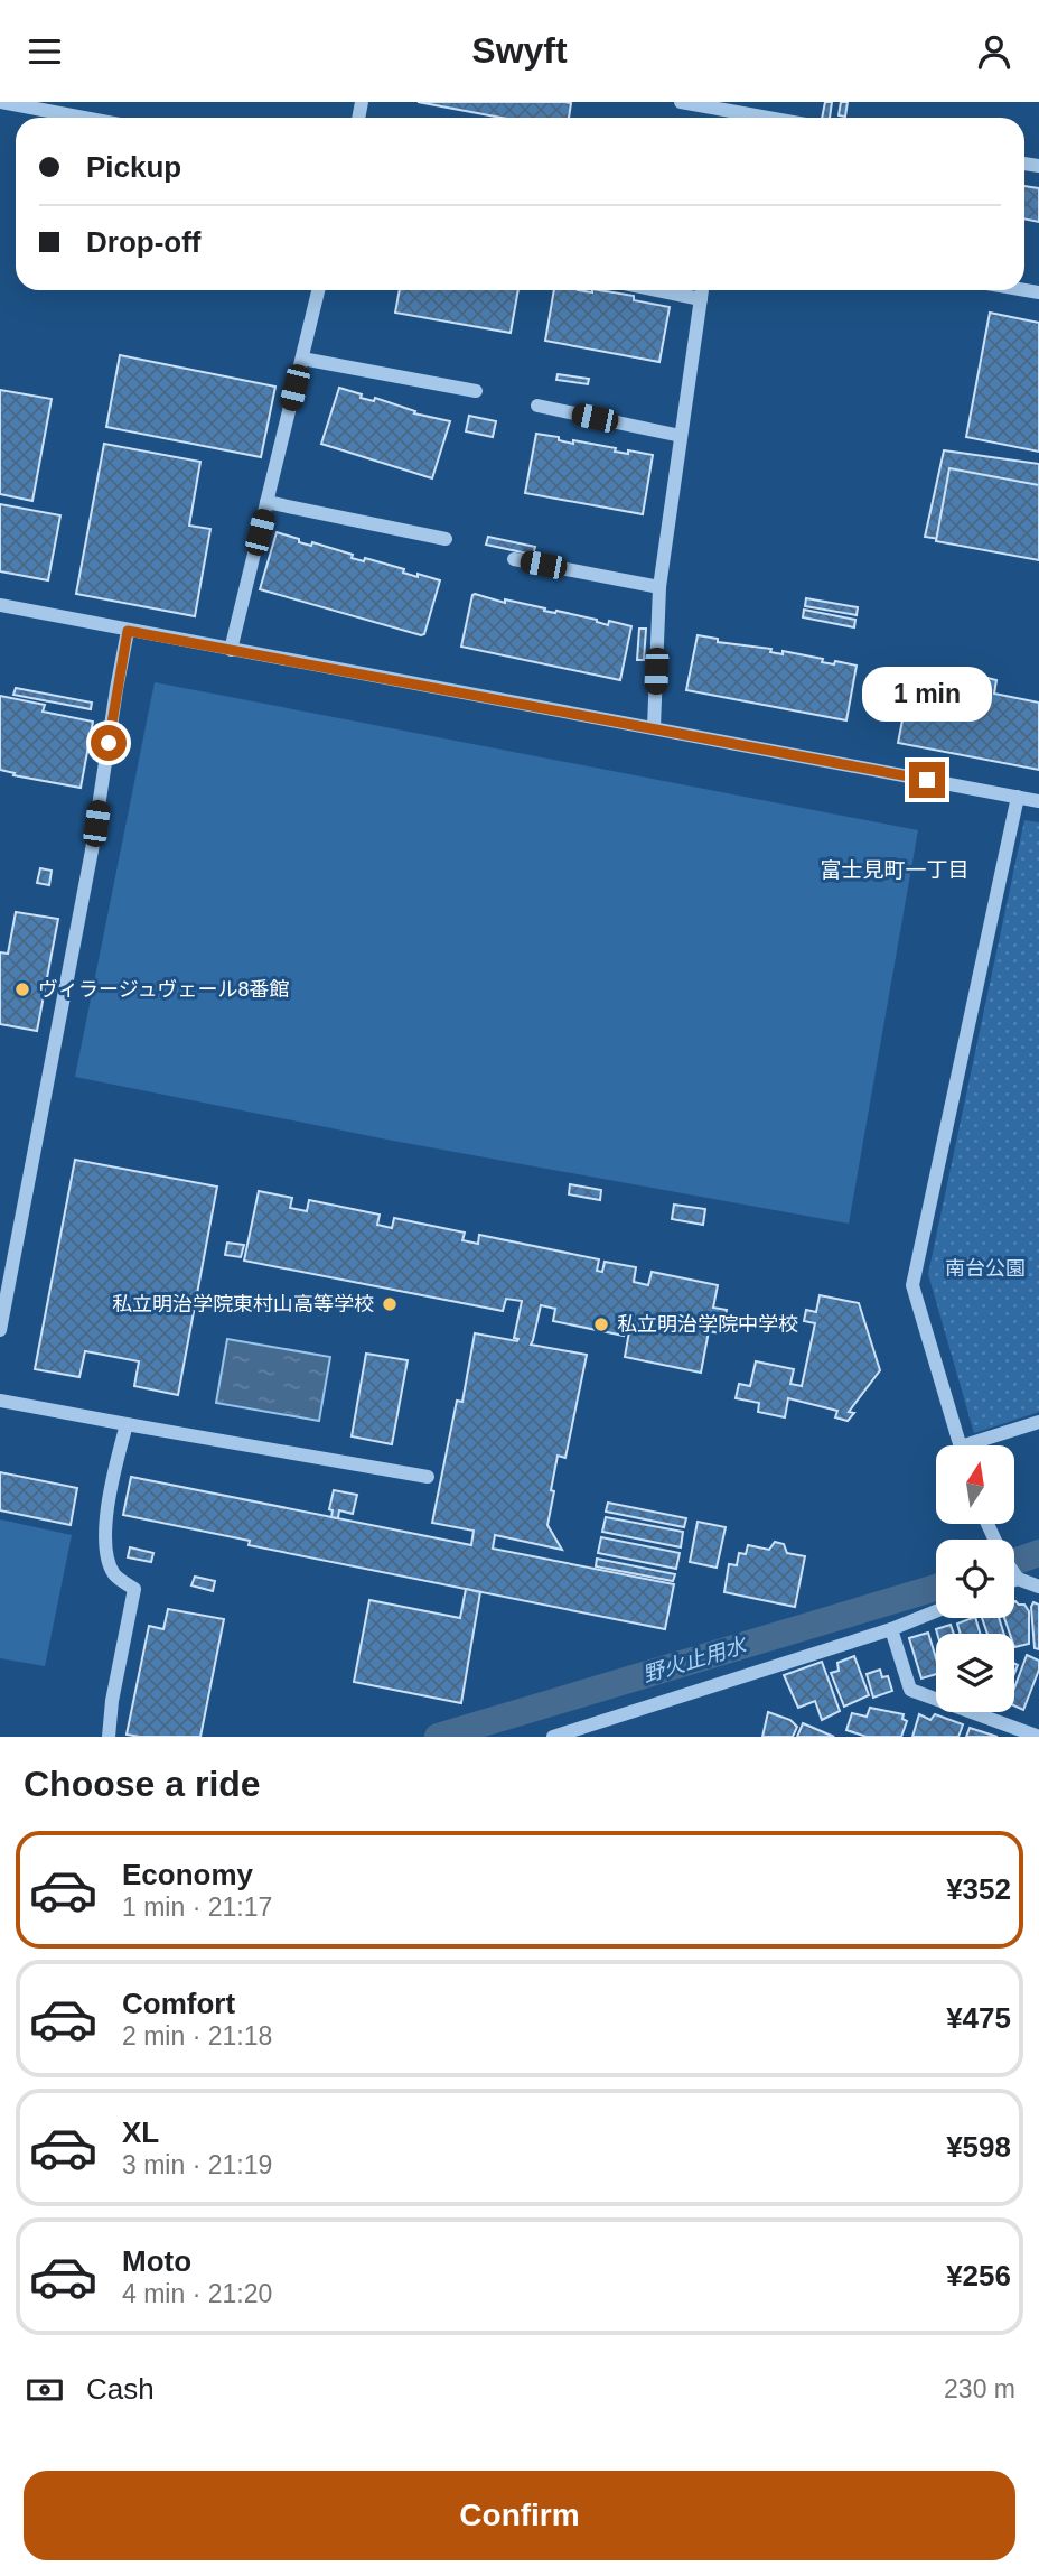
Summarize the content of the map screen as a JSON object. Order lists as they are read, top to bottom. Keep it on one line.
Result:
{"districts":["富士見町一丁目"],"water":["野火止用水"],"parks":["南台公園"],"places":["ヴィラージュヴェール8番館","私立明治学院東村山高等学校","私立明治学院中学校"],"north":"top","page":{"header":"Swyft","banner":["Pickup","Drop-off"],"bubble":"1 min","heading":"Choose a ride","list":[{"name":"Economy","note":"1 min · 21:17","value":"¥352"},{"name":"Comfort","note":"2 min · 21:18","value":"¥475"},{"name":"XL","note":"3 min · 21:19","value":"¥598"},{"name":"Moto","note":"4 min · 21:20","value":"¥256"}],"pay":["Cash","230 m"],"buttons":"Confirm"}}
